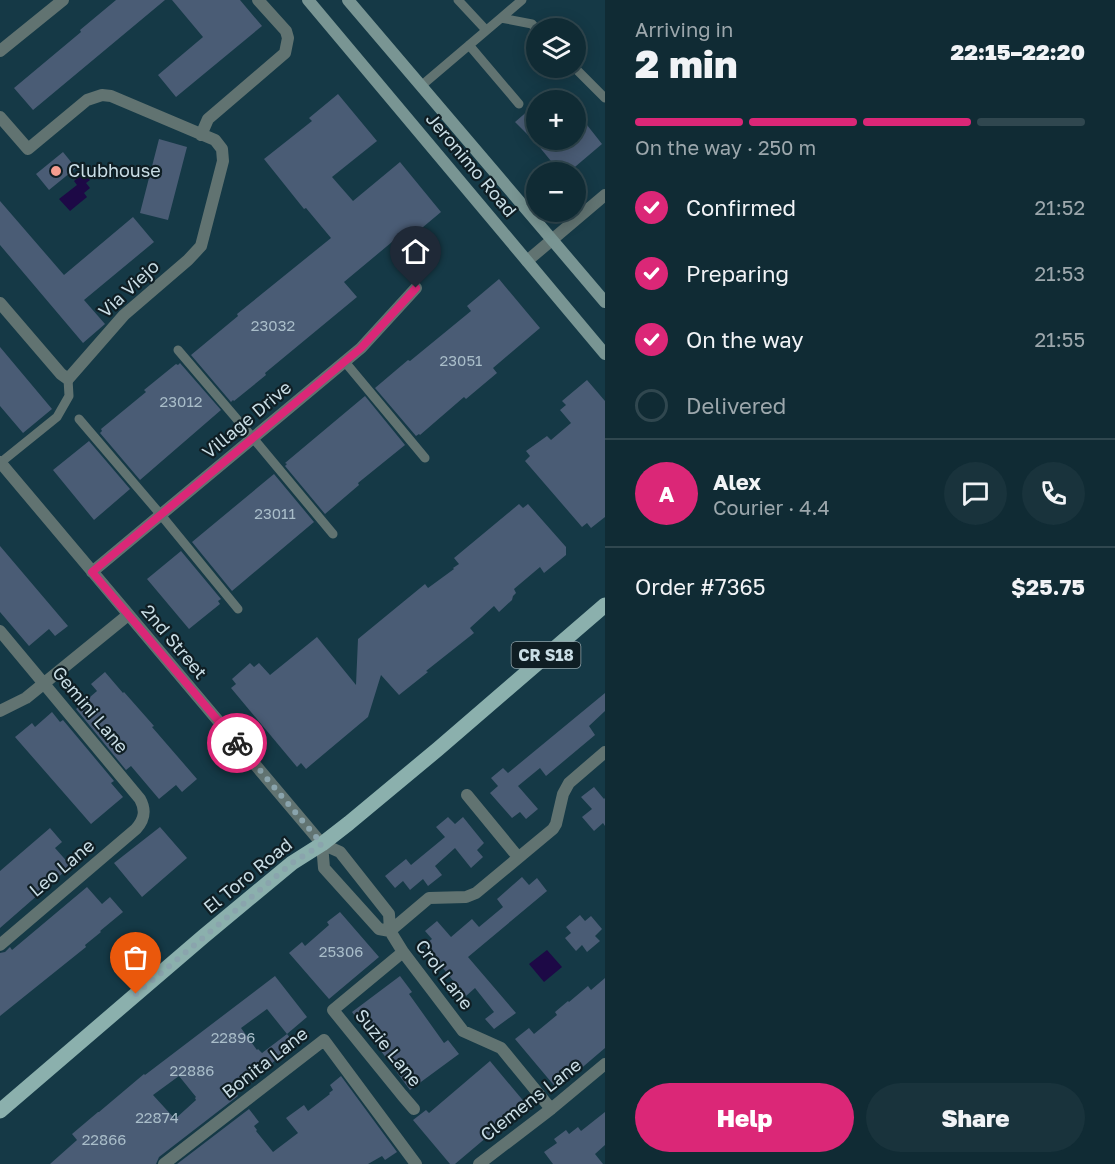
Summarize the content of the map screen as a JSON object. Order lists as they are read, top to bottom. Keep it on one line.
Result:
{"streets":{"main road":["Jeronimo Road","CR S18","El Toro Road"],"street":["Via Viejo","Village Drive","2nd Street","Gemini Lane","Leo Lane","Crol Lane","Suzie Lane","Bonita Lane","Clemens Lane"]},"crossings":[["Village Drive","2nd Street"],["2nd Street","El Toro Road"],["2nd Street","Crol Lane"],["Gemini Lane","Leo Lane"],["El Toro Road","Crol Lane"],["Crol Lane","Suzie Lane"],["Crol Lane","Clemens Lane"]],"places":["Clubhouse"],"house_numbers":["23032","23051","23012","23011","25306","22896","22886","22874","22866"],"page":{"heading":["2 min","Arriving in","22:15–22:20"],"panel":["Alex","Courier · 4.4","Order #7365","$25.75"],"map_buttons":["+","−"],"bar":"On the way · 250 m","list":[["Confirmed","21:52"],["Preparing","21:53"],["On the way","21:55"],"Delivered"],"round":"A","buttons":["Help","Share"]}}
